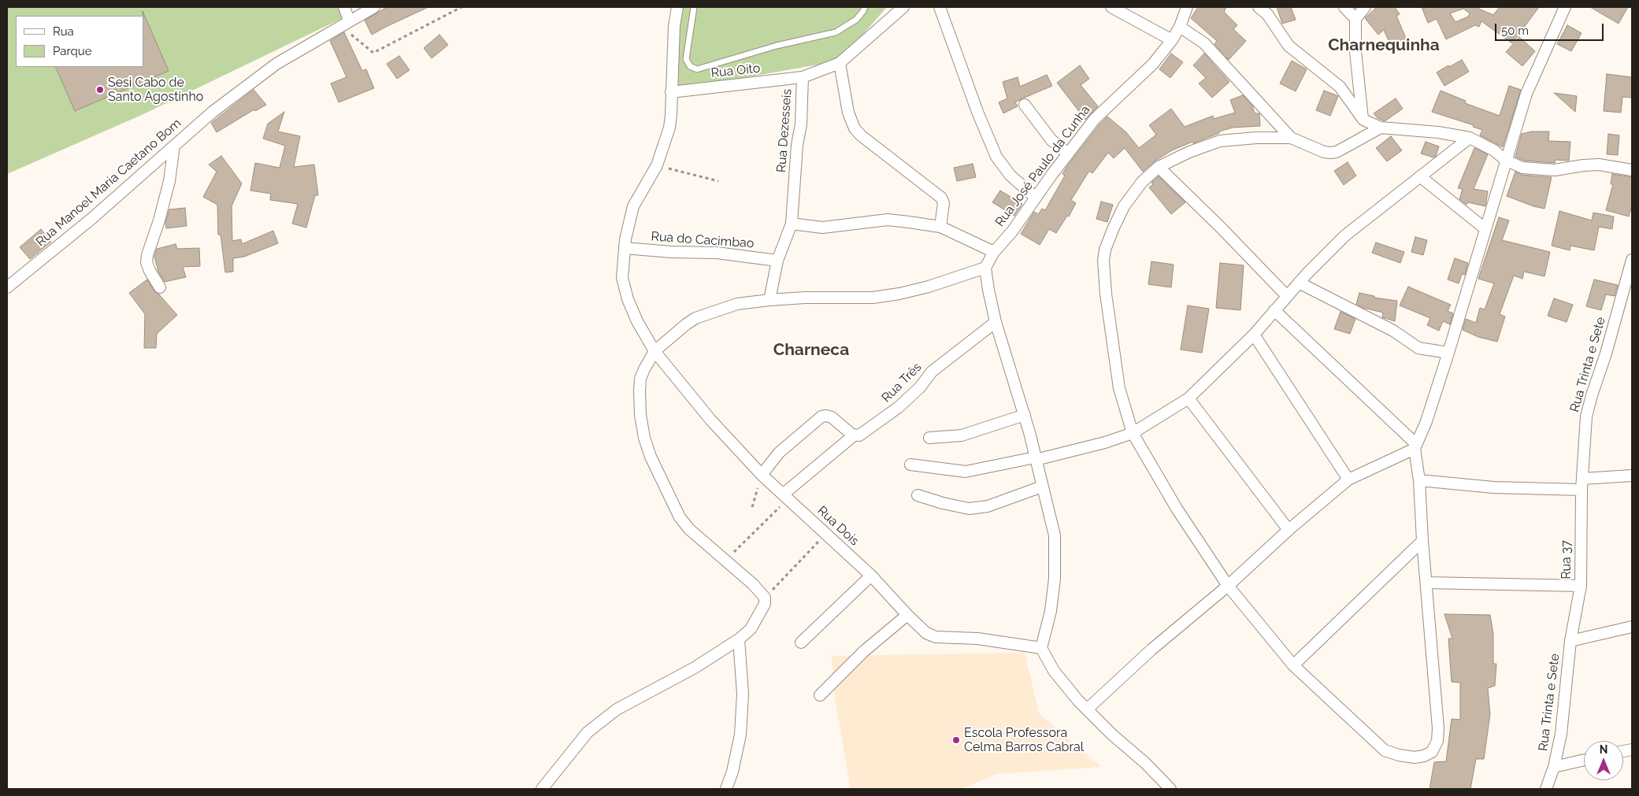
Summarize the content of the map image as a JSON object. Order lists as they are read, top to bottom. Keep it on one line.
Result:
{"streets":{"street":["Rua Oito","Rua Dezesseis","Rua José Paulo da Cunha","Rua Manoel Maria Caetano Bom","Rua do Cacimbao","Rua Trinta e Sete","Rua Três","Rua Dois","Rua 37"]},"crossings":[["Rua Oito","Rua Dezesseis"],["Rua Oito","Rua Dois"],["Rua Dezesseis","Rua do Cacimbao"],["Rua do Cacimbao","Rua Dois"],["Rua Trinta e Sete","Rua 37"],["Rua Três","Rua Dois"]],"districts":["Charnequinha","Charneca"],"places":["Sesi Cabo de Santo Agostinho","Escola Professora Celma Barros Cabral"],"legend":["Rua","Parque"],"scale_bar":"50 m","north":"top"}
